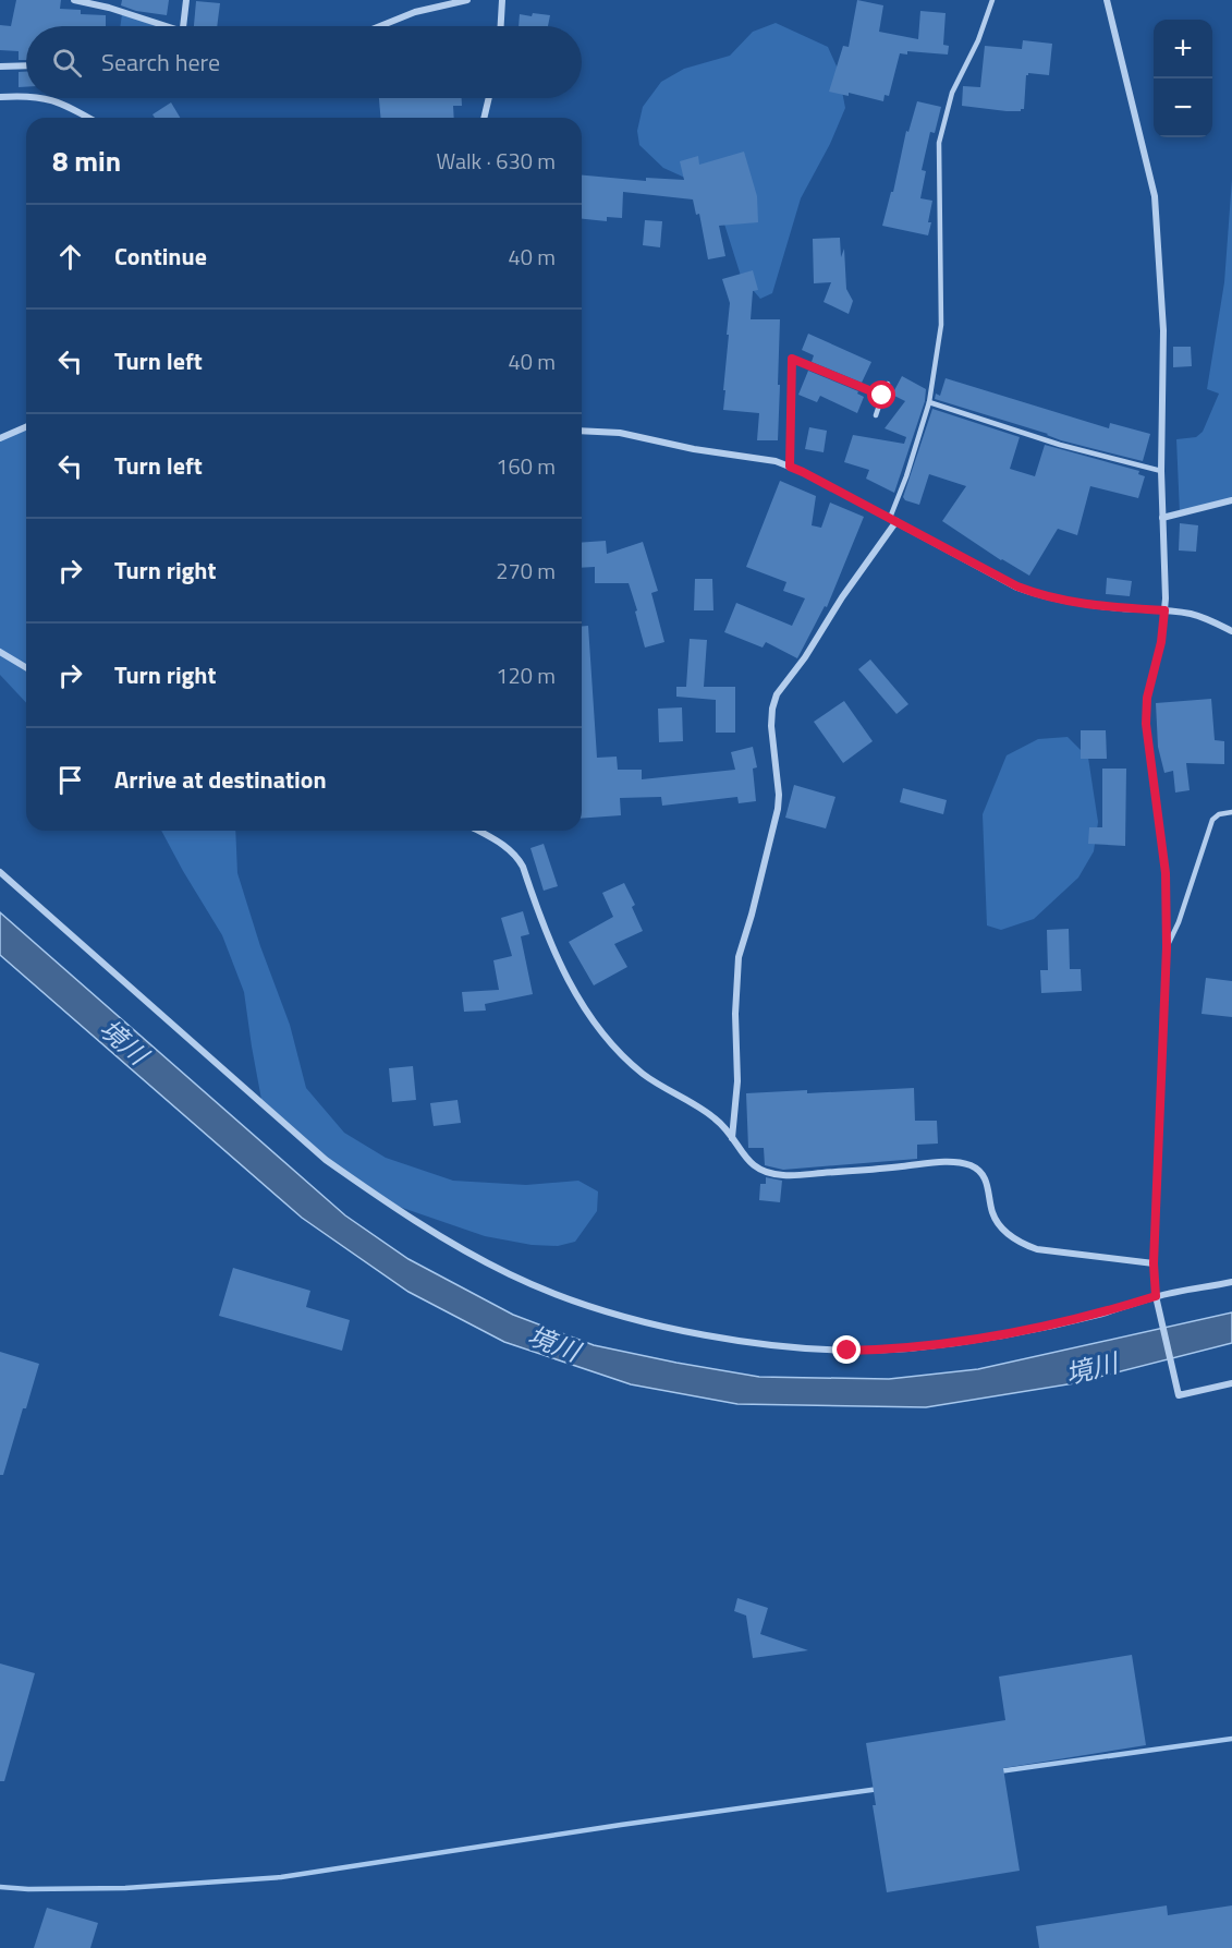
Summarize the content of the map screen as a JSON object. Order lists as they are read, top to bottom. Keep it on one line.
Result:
{"water":["境川"],"page":{"map_buttons":["+","−"],"search":"Search here","heading":["8 min","Walk · 630 m"],"list":[["Continue","40 m"],["Turn left","40 m"],["Turn left","160 m"],["Turn right","270 m"],["Turn right","120 m"],"Arrive at destination"]}}
